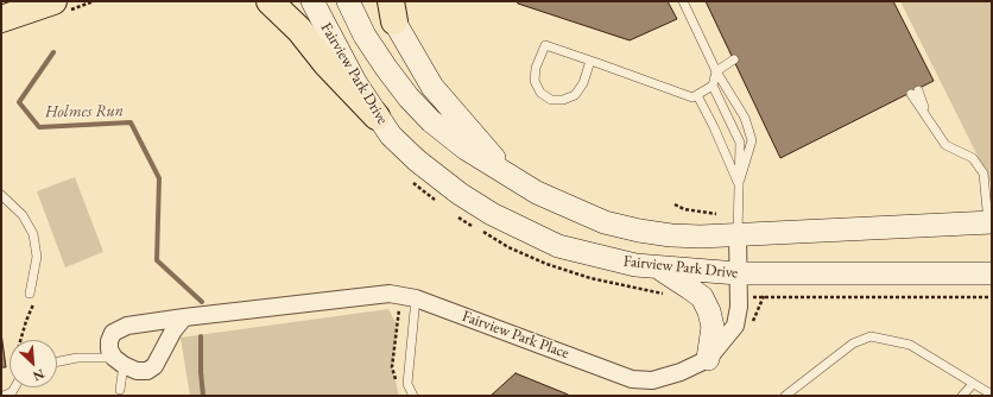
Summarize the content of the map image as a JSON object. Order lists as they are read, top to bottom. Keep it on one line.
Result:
{"streets":{"main road":["Fairview Park Drive"],"street":["Fairview Park Place"]},"crossings":[["Fairview Park Drive","Fairview Park Place"]],"water":["Holmes Run"],"north":"bottom right"}
